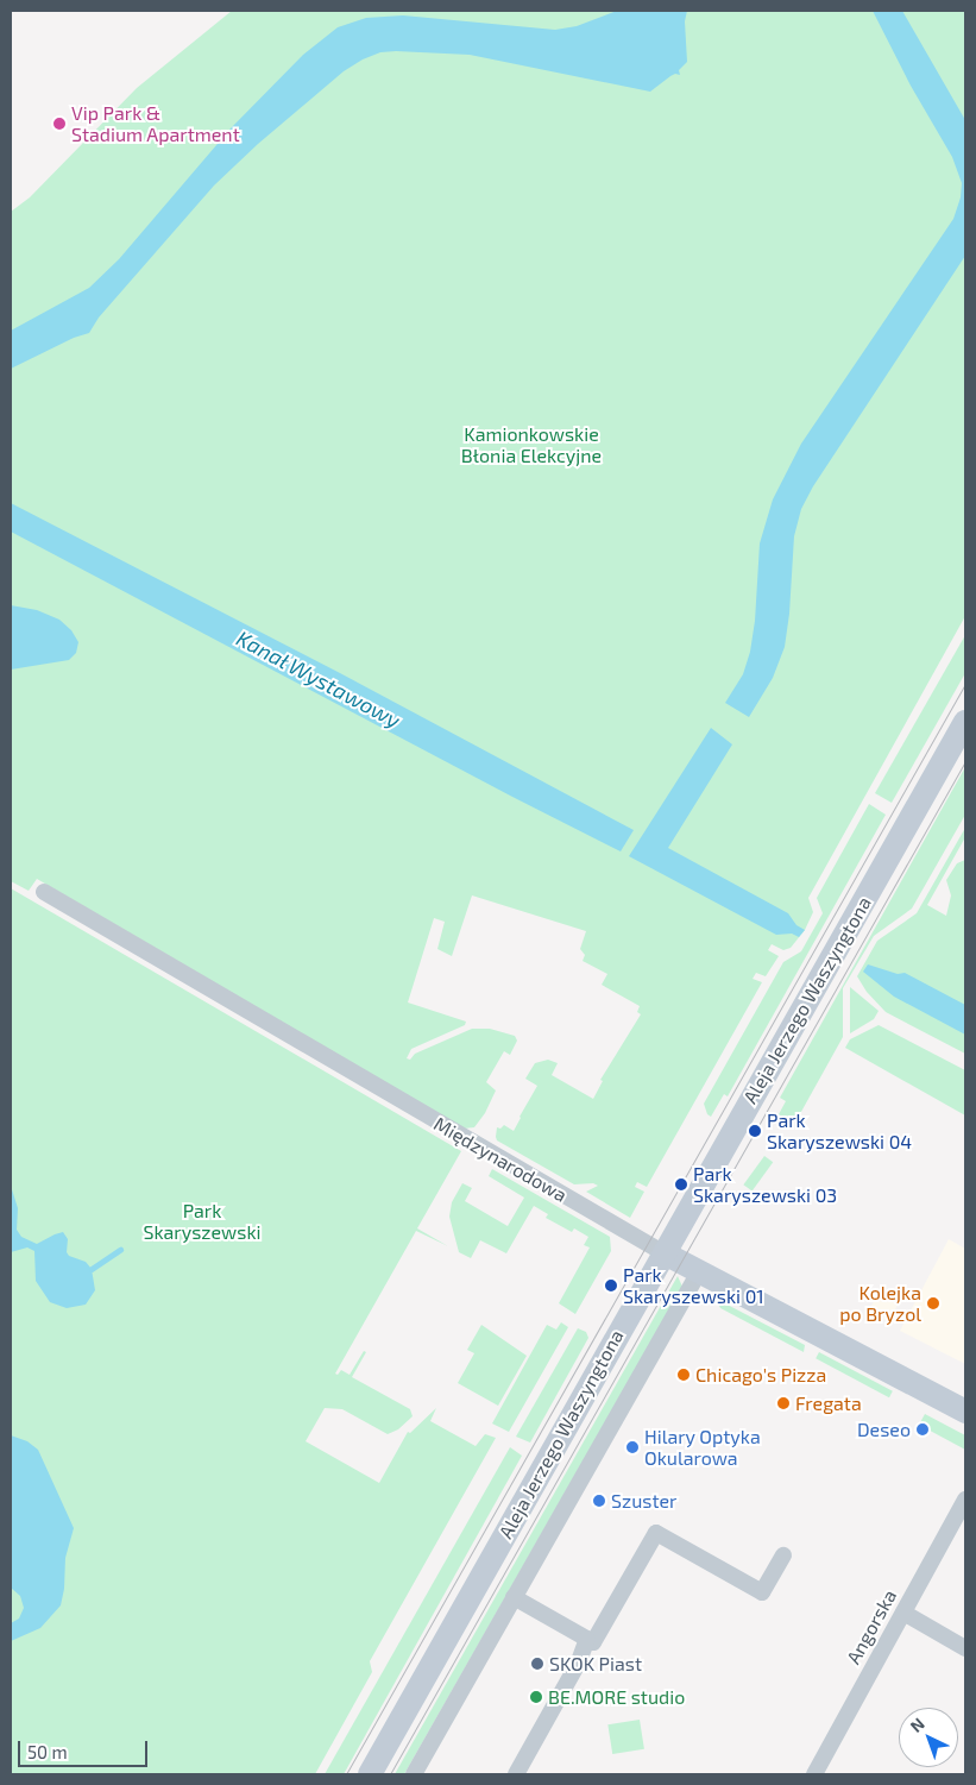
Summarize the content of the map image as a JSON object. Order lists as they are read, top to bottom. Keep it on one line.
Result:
{"streets":{"main road":["Aleja Jerzego Waszyngtona","Międzynarodowa"],"street":["Angorska"]},"crossings":[["Aleja Jerzego Waszyngtona","Międzynarodowa"]],"water":["Kanał Wystawowy"],"parks":["Kamionkowskie Błonia Elekcyjne","Park Skaryszewski"],"places":["Vip Park & Stadium Apartment","Park Skaryszewski 04","Park Skaryszewski 03","Park Skaryszewski 01","Kolejka po Bryzol","Chicago's Pizza","Fregata","Deseo","Hilary Optyka Okularowa","Szuster","SKOK Piast","BE.MORE studio"],"scale_bar":"50 m","north":"top left"}
